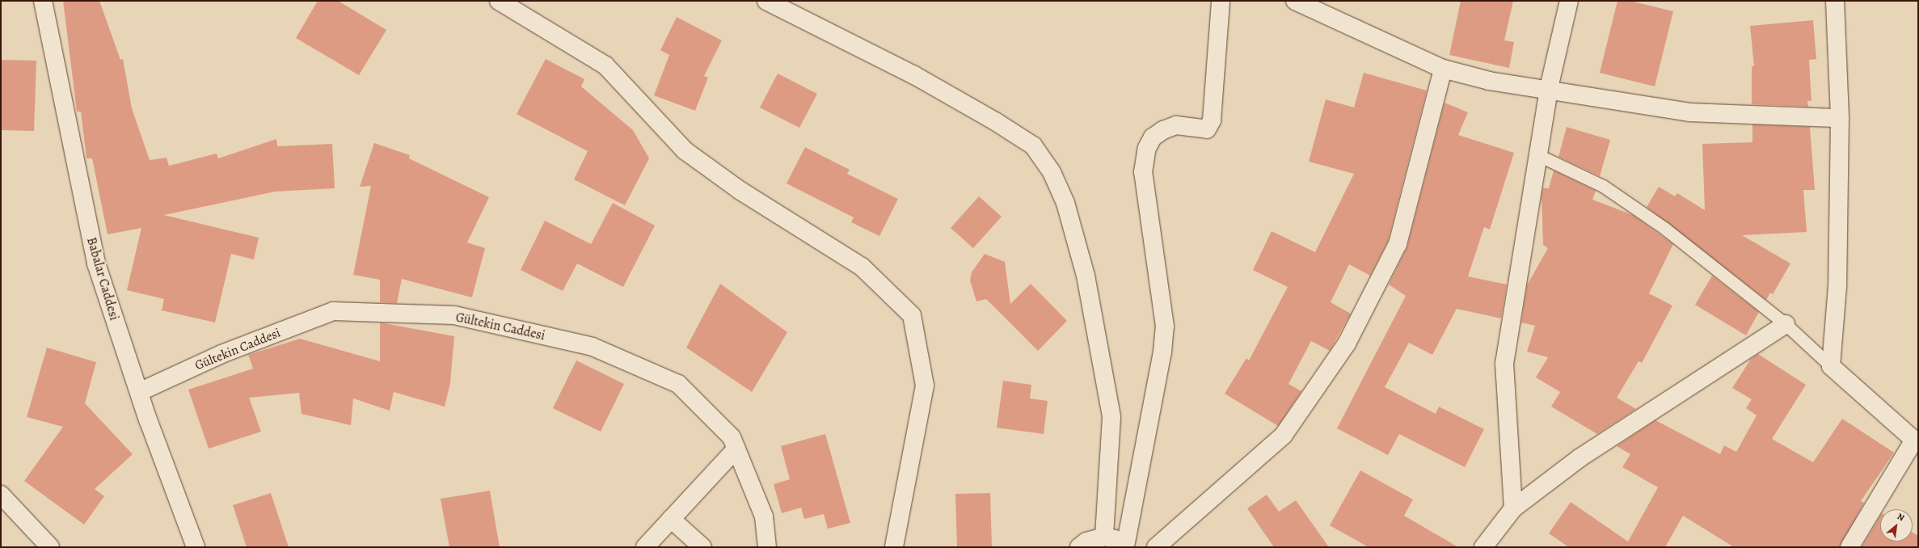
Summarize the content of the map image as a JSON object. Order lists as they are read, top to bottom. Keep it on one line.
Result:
{"streets":{"street":["Babalar Caddesi","Gültekin Caddesi"]},"crossings":[["Babalar Caddesi","Gültekin Caddesi"]],"north":"top right"}
